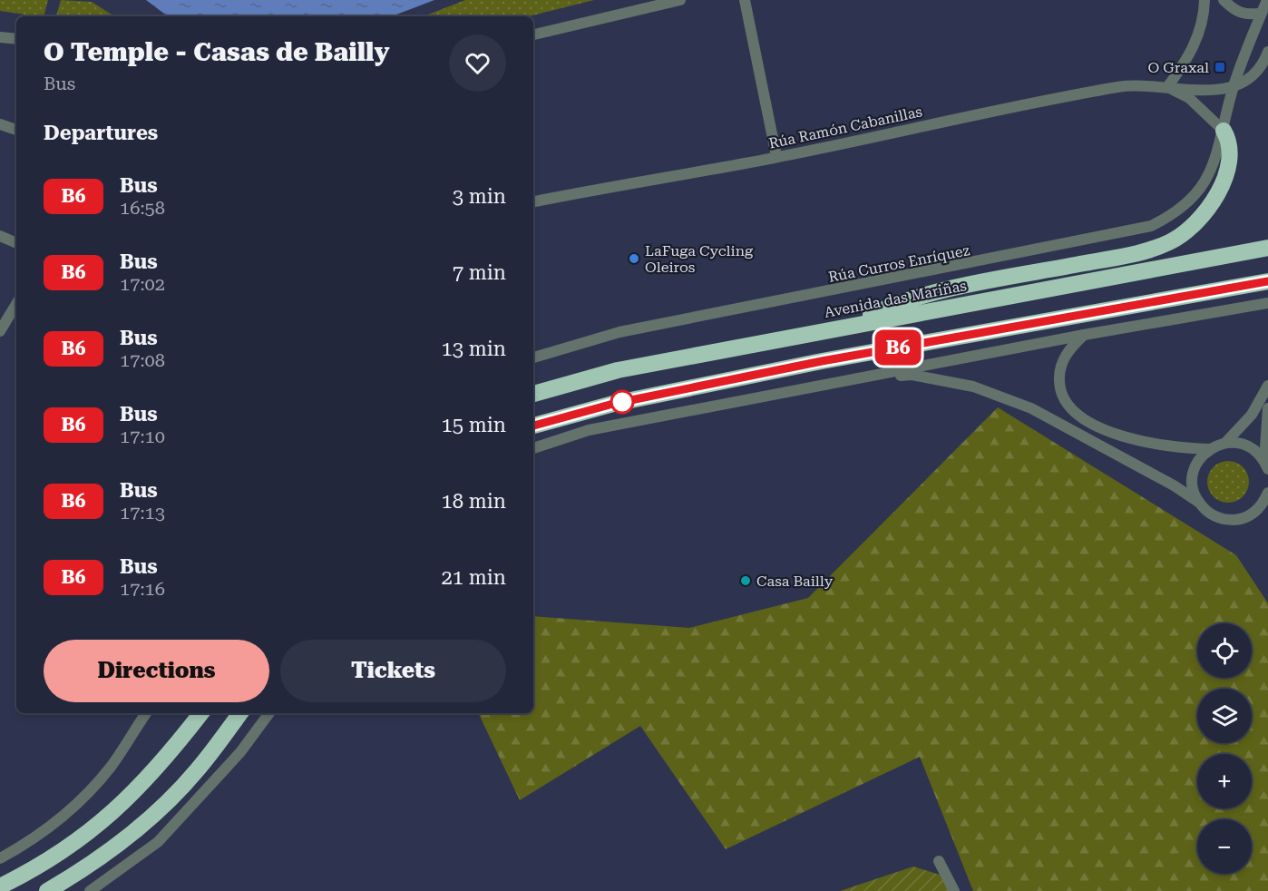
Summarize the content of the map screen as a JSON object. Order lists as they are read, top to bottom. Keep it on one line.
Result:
{"streets":{"highway":["Avenida das Mariñas"],"street":["Rúa Ramón Cabanillas","Rúa Curros Enríquez"]},"crossings":[["Rúa Ramón Cabanillas","Rúa Curros Enríquez"]],"places":{"transit":["O Graxal"],"other":["LaFuga Cycling Oleiros","Casa Bailly"]},"lines":["bus line B6"],"page":{"on_map":"B6","heading":[["O Temple - Casas de Bailly","Bus"],"Departures"],"list":[{"mark":"B6","name":"Bus","note":"16:58","value":"3 min"},{"mark":"B6","name":"Bus","note":"17:02","value":"7 min"},{"mark":"B6","name":"Bus","note":"17:08","value":"13 min"},{"mark":"B6","name":"Bus","note":"17:10","value":"15 min"},{"mark":"B6","name":"Bus","note":"17:13","value":"18 min"},{"mark":"B6","name":"Bus","note":"17:16","value":"21 min"}],"map_buttons":["+","−"],"buttons":["Directions","Tickets"]}}
